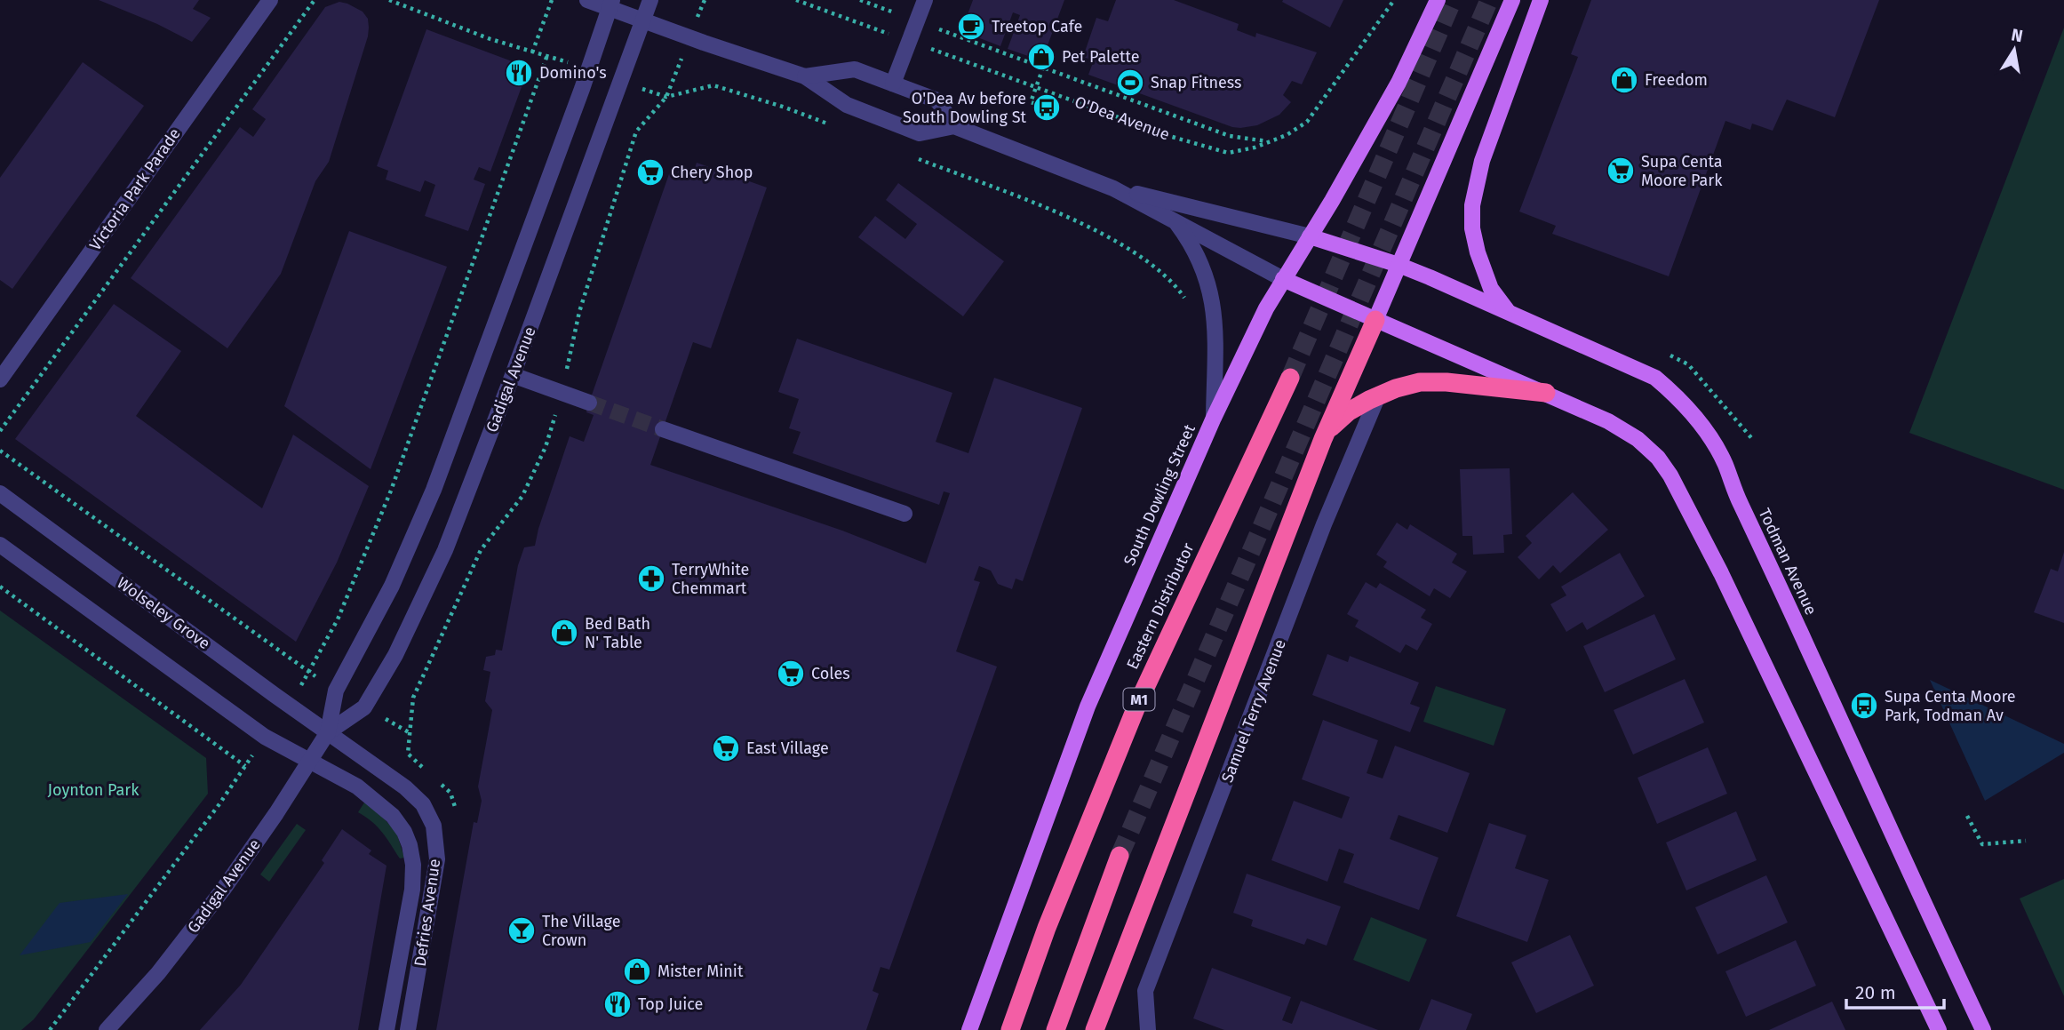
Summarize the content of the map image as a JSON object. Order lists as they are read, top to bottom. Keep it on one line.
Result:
{"streets":{"highway":["Eastern Distributor","M1"],"main road":["South Dowling Street","Todman Avenue"],"street":["Victoria Park Parade","Gadigal Avenue","Wolseley Grove","Samuel Terry Avenue","Defries Avenue"],"path":["O'Dea Avenue"]},"crossings":[["Gadigal Avenue","Wolseley Grove"],["Gadigal Avenue","Defries Avenue"],["South Dowling Street","Todman Avenue"],["Wolseley Grove","Defries Avenue"]],"parks":["Joynton Park"],"places":{"cafe":["Treetop Cafe"],"shop":["Pet Palette","Freedom","Bed Bath N' Table","Mister Minit"],"restaurant":["Domino's","Top Juice"],"sports":["Snap Fitness"],"bus stop":["O'Dea Av before South Dowling St","Supa Centa Moore Park, Todman Av"],"supermarket":["Supa Centa Moore Park","Chery Shop","Coles","East Village"],"pharmacy":["TerryWhite Chemmart"],"bar":["The Village Crown"]},"scale_bar":"20 m","north":"top"}
